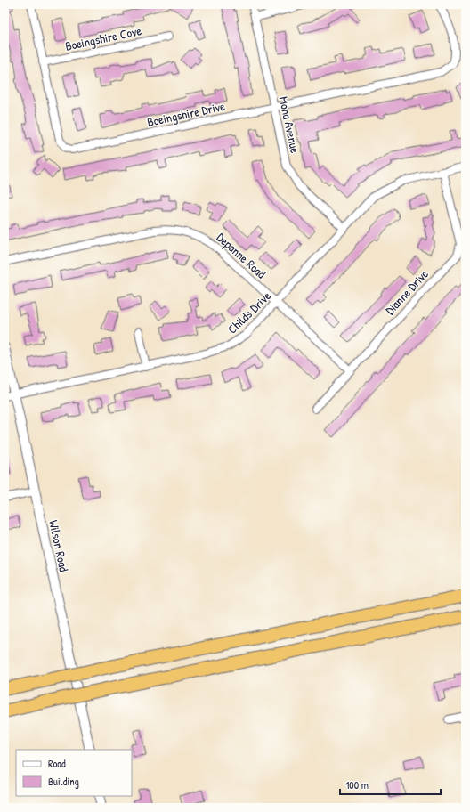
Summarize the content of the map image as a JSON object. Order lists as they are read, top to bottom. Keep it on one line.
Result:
{"streets":{"street":["Boeingshire Cove","Boeingshire Drive","Mona Avenue","Depanne Road","Dianne Drive","Childs Drive","Wilson Road"]},"crossings":[["Boeingshire Cove","Boeingshire Drive"],["Boeingshire Drive","Mona Avenue"],["Mona Avenue","Childs Drive"],["Depanne Road","Dianne Drive"],["Depanne Road","Childs Drive"],["Dianne Drive","Childs Drive"],["Childs Drive","Wilson Road"]],"legend":["Road","Building"],"scale_bar":"100 m"}
